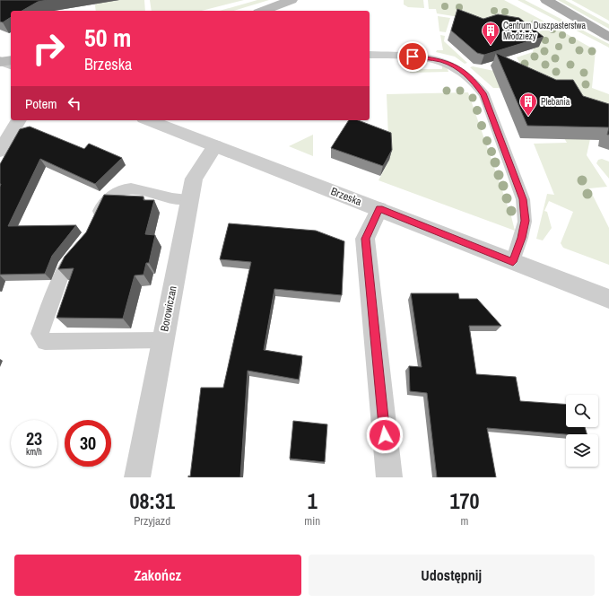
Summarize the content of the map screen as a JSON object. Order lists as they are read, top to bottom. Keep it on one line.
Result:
{"streets":{"street":["Brzeska","Borowiczan"]},"crossings":[["Brzeska","Borowiczan"]],"places":{"building":["Centrum Duszpasterstwa Młodzieży","Plebania"]},"page":{"turn":["50 m","Brzeska"],"then":"Potem","speed":"23 km/h","limit":"30","eta":["08:31","Przyjazd","1","min","170","m"],"buttons":["Zakończ","Udostępnij"]}}
